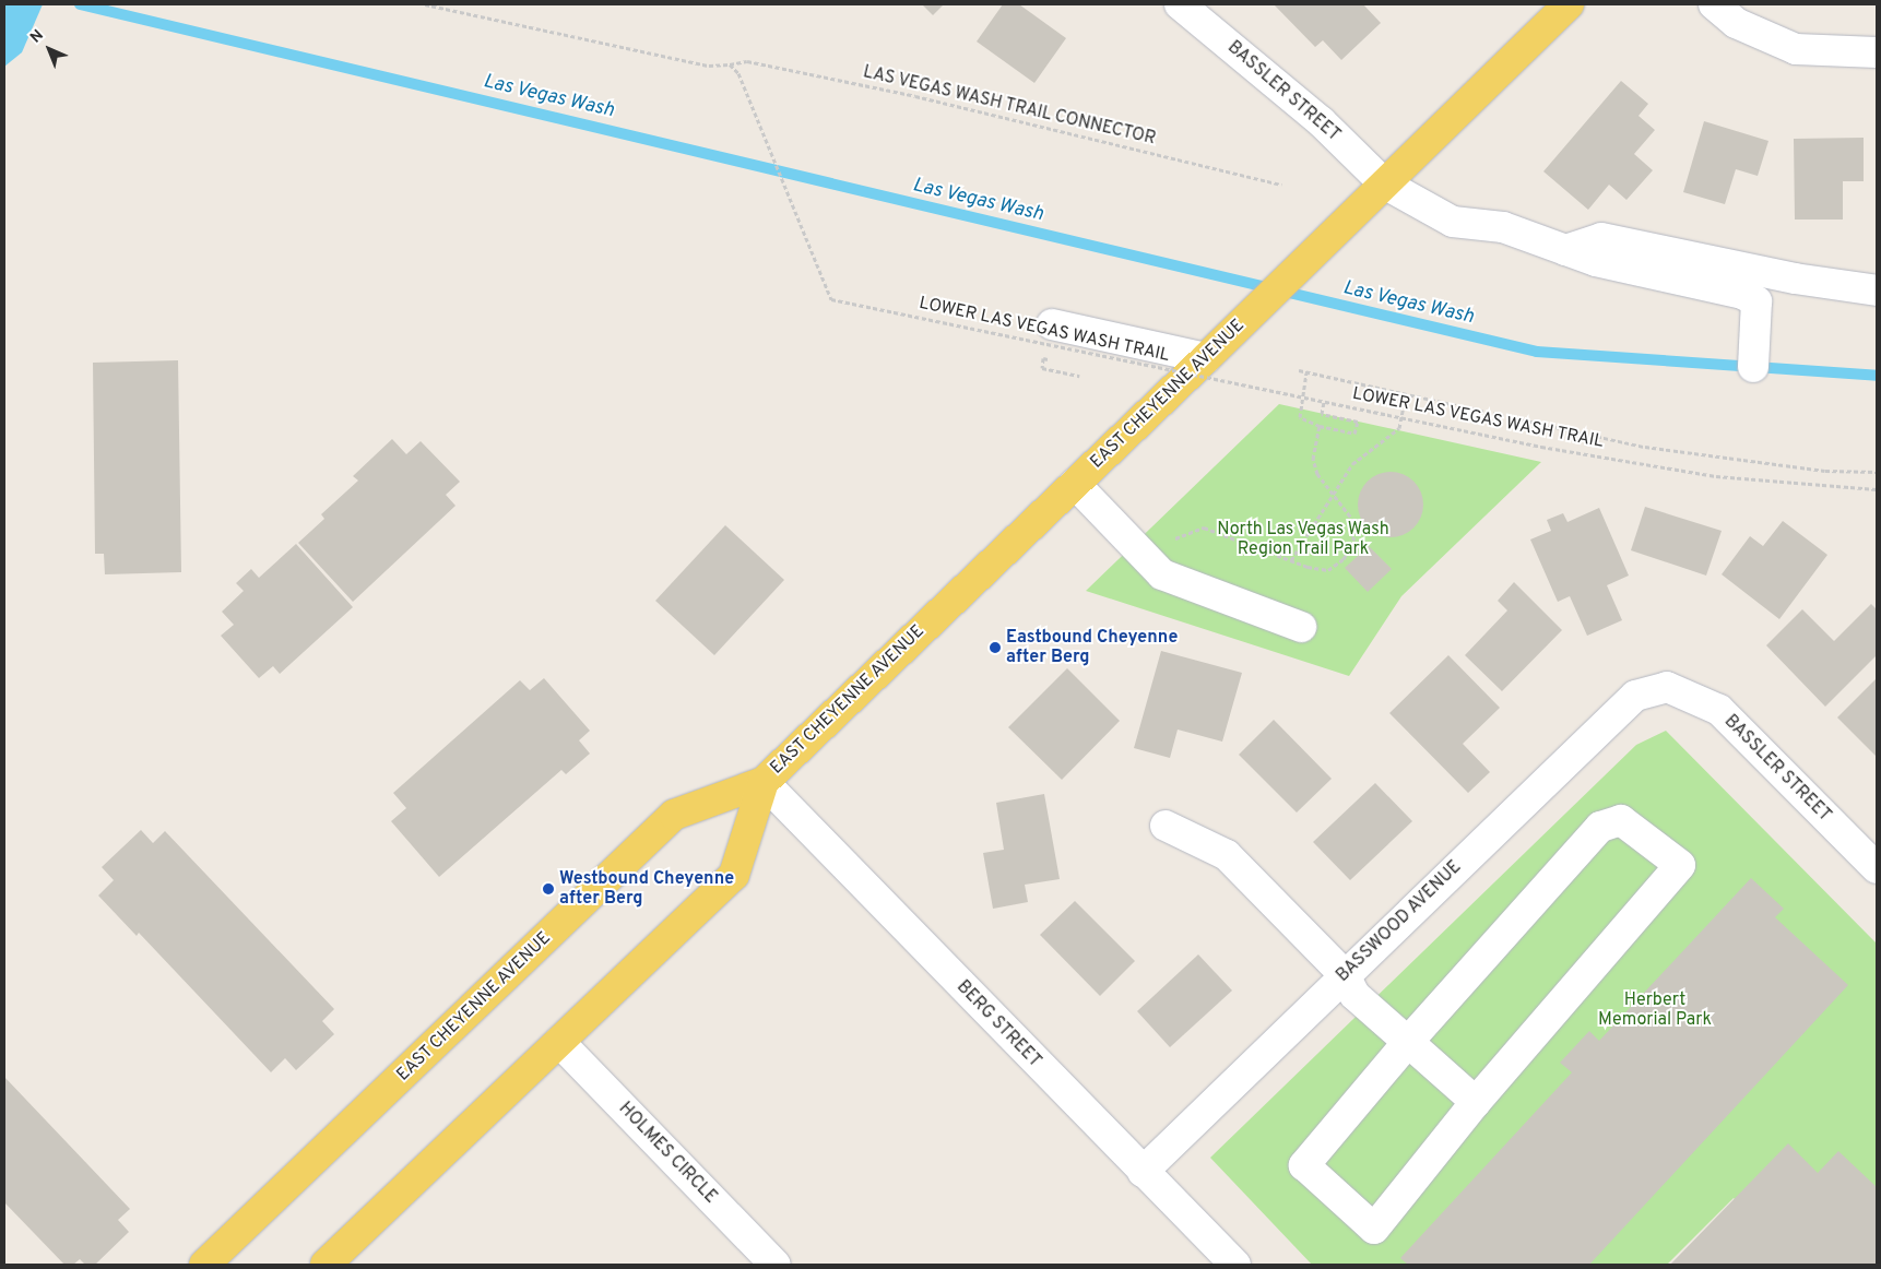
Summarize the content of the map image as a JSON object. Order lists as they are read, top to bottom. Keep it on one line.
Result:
{"streets":{"main road":["EAST CHEYENNE AVENUE"],"street":["BASSLER STREET","BASSWOOD AVENUE","BERG STREET","HOLMES CIRCLE"],"path":["LAS VEGAS WASH TRAIL CONNECTOR","LOWER LAS VEGAS WASH TRAIL"]},"crossings":[["BASSLER STREET","EAST CHEYENNE AVENUE"],["BASSLER STREET","BASSWOOD AVENUE"],["LAS VEGAS WASH TRAIL CONNECTOR","LOWER LAS VEGAS WASH TRAIL"],["EAST CHEYENNE AVENUE","BERG STREET"],["EAST CHEYENNE AVENUE","HOLMES CIRCLE"],["BASSWOOD AVENUE","BERG STREET"]],"water":["Las Vegas Wash"],"parks":["North Las Vegas Wash Region Trail Park","Herbert Memorial Park"],"places":["Eastbound Cheyenne after Berg","Westbound Cheyenne after Berg"],"north":"top left"}
